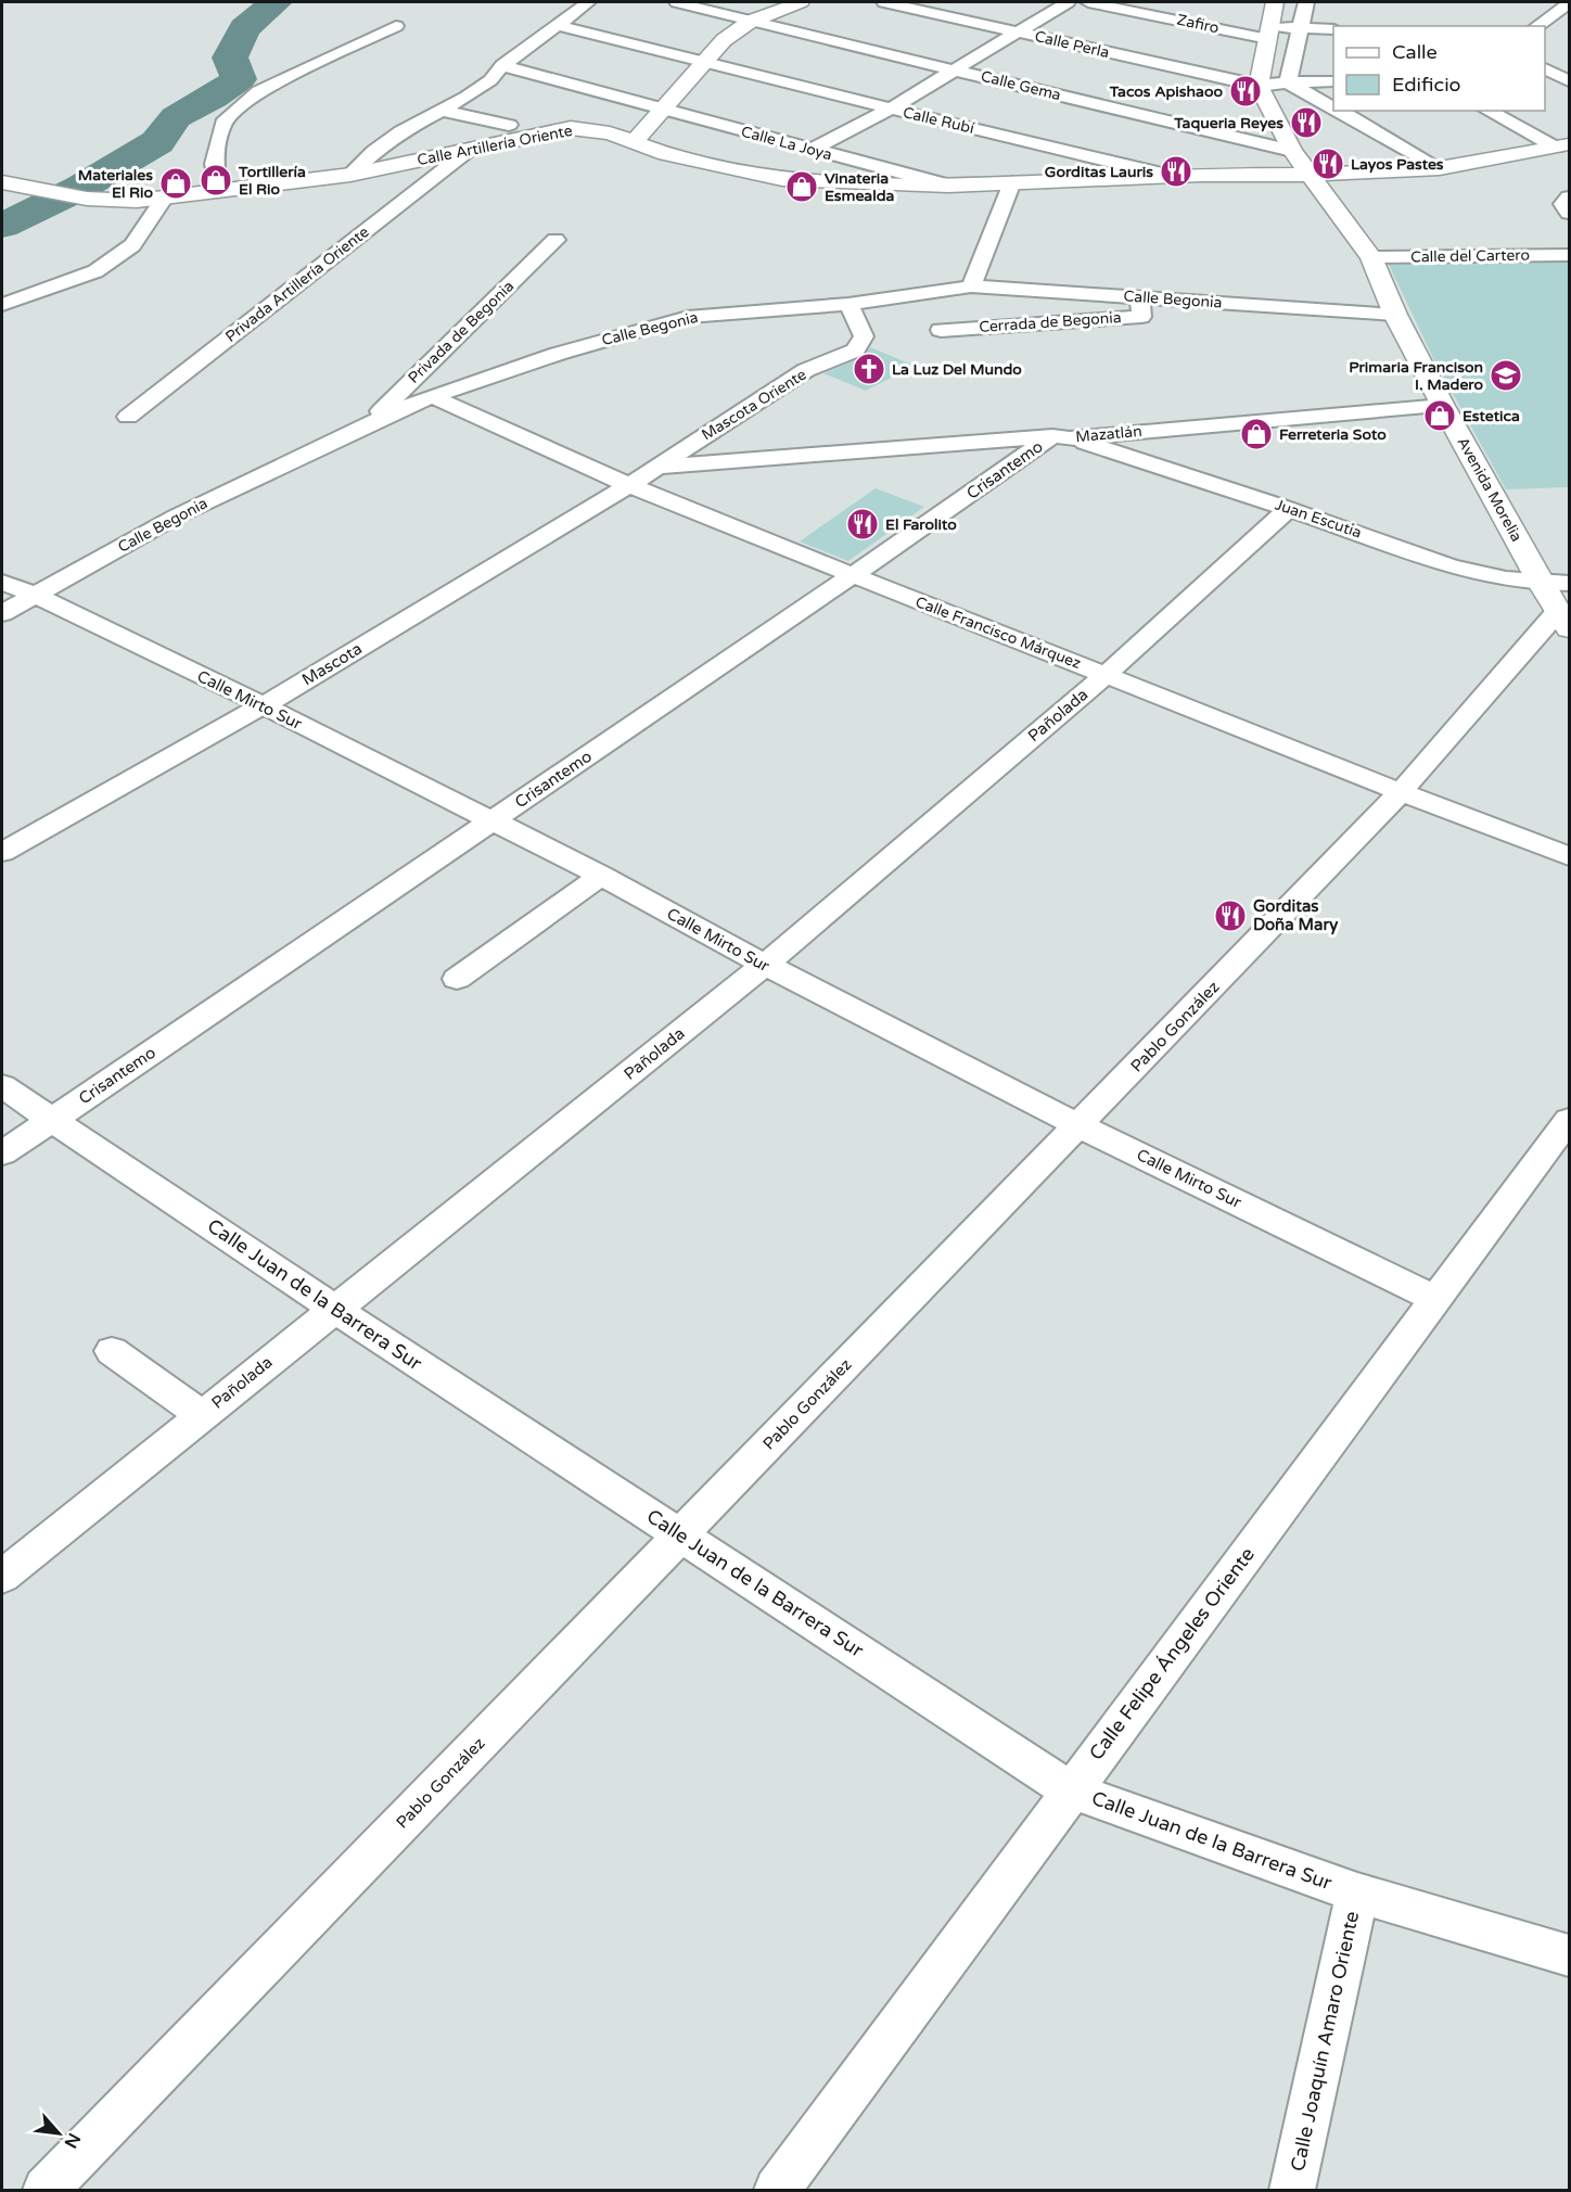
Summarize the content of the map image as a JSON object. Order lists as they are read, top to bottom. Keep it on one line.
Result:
{"streets":{"street":["Zafiro","Calle Perla","Calle Gema","Calle Rubí","Calle La Joya","Calle Artillería Oriente","Calle del Cartero","Privada Artillería Oriente","Calle Begonia","Cerrada de Begonia","Privada de Begonia","Mascota Oriente","Mazatlán","Crisantemo","Avenida Morelia","Juan Escutia","Calle Francisco Márquez","Mascota","Calle Mirto Sur","Pañolada","Pablo González","Calle Juan de la Barrera Sur","Calle Felipe Ángeles Oriente","Calle Joaquín Amaro Oriente"]},"crossings":[["Calle Perla","Avenida Morelia"],["Calle Gema","Avenida Morelia"],["Calle Rubí","Calle Artillería Oriente"],["Calle La Joya","Calle Artillería Oriente"],["Calle Artillería Oriente","Privada Artillería Oriente"],["Calle Artillería Oriente","Avenida Morelia"],["Calle del Cartero","Avenida Morelia"],["Calle Begonia","Cerrada de Begonia"],["Calle Begonia","Privada de Begonia"],["Calle Begonia","Mascota Oriente"],["Calle Begonia","Avenida Morelia"],["Calle Begonia","Calle Francisco Márquez"],["Calle Begonia","Calle Mirto Sur"],["Mascota Oriente","Mazatlán"],["Mascota Oriente","Mascota"],["Mazatlán","Crisantemo"],["Mazatlán","Avenida Morelia"],["Mazatlán","Juan Escutia"],["Mazatlán","Mascota"],["Crisantemo","Juan Escutia"],["Crisantemo","Calle Francisco Márquez"],["Crisantemo","Calle Mirto Sur"],["Crisantemo","Calle Juan de la Barrera Sur"],["Avenida Morelia","Juan Escutia"],["Avenida Morelia","Pablo González"],["Juan Escutia","Pañolada"],["Calle Francisco Márquez","Mascota"],["Calle Francisco Márquez","Pañolada"],["Calle Francisco Márquez","Pablo González"],["Mascota","Calle Mirto Sur"],["Calle Mirto Sur","Pañolada"],["Calle Mirto Sur","Pablo González"],["Calle Mirto Sur","Calle Felipe Ángeles Oriente"],["Pañolada","Calle Juan de la Barrera Sur"],["Pablo González","Calle Juan de la Barrera Sur"],["Calle Juan de la Barrera Sur","Calle Felipe Ángeles Oriente"],["Calle Juan de la Barrera Sur","Calle Joaquín Amaro Oriente"]],"places":{"restaurant":["Tacos Apishaoo","Taqueria Reyes","Layos Pastes","Gorditas Lauris","El Farolito","Gorditas Doña Mary"],"shop":["Tortillería El Rio","Materiales El Rio","Vinateria Esmealda","Estetica","Ferreteria Soto"],"church":["La Luz Del Mundo"],"school or university":["Primaria Francison I. Madero"]},"legend":["Calle","Edificio"],"north":"bottom right"}
